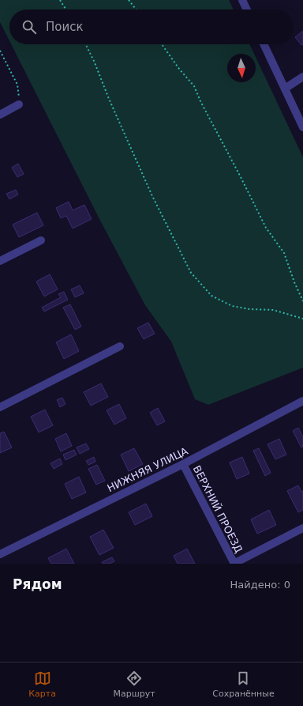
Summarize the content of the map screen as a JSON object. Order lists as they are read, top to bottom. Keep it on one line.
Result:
{"streets":{"street":["НИЖНЯЯ УЛИЦА","ВЕРХНИЙ ПРОЕЗД"]},"crossings":[["НИЖНЯЯ УЛИЦА","ВЕРХНИЙ ПРОЕЗД"]],"north":"bottom","page":{"search":"Поиск","heading":["Рядом","Найдено: 0"],"nav":["Карта","Маршрут","Сохранённые"]}}
